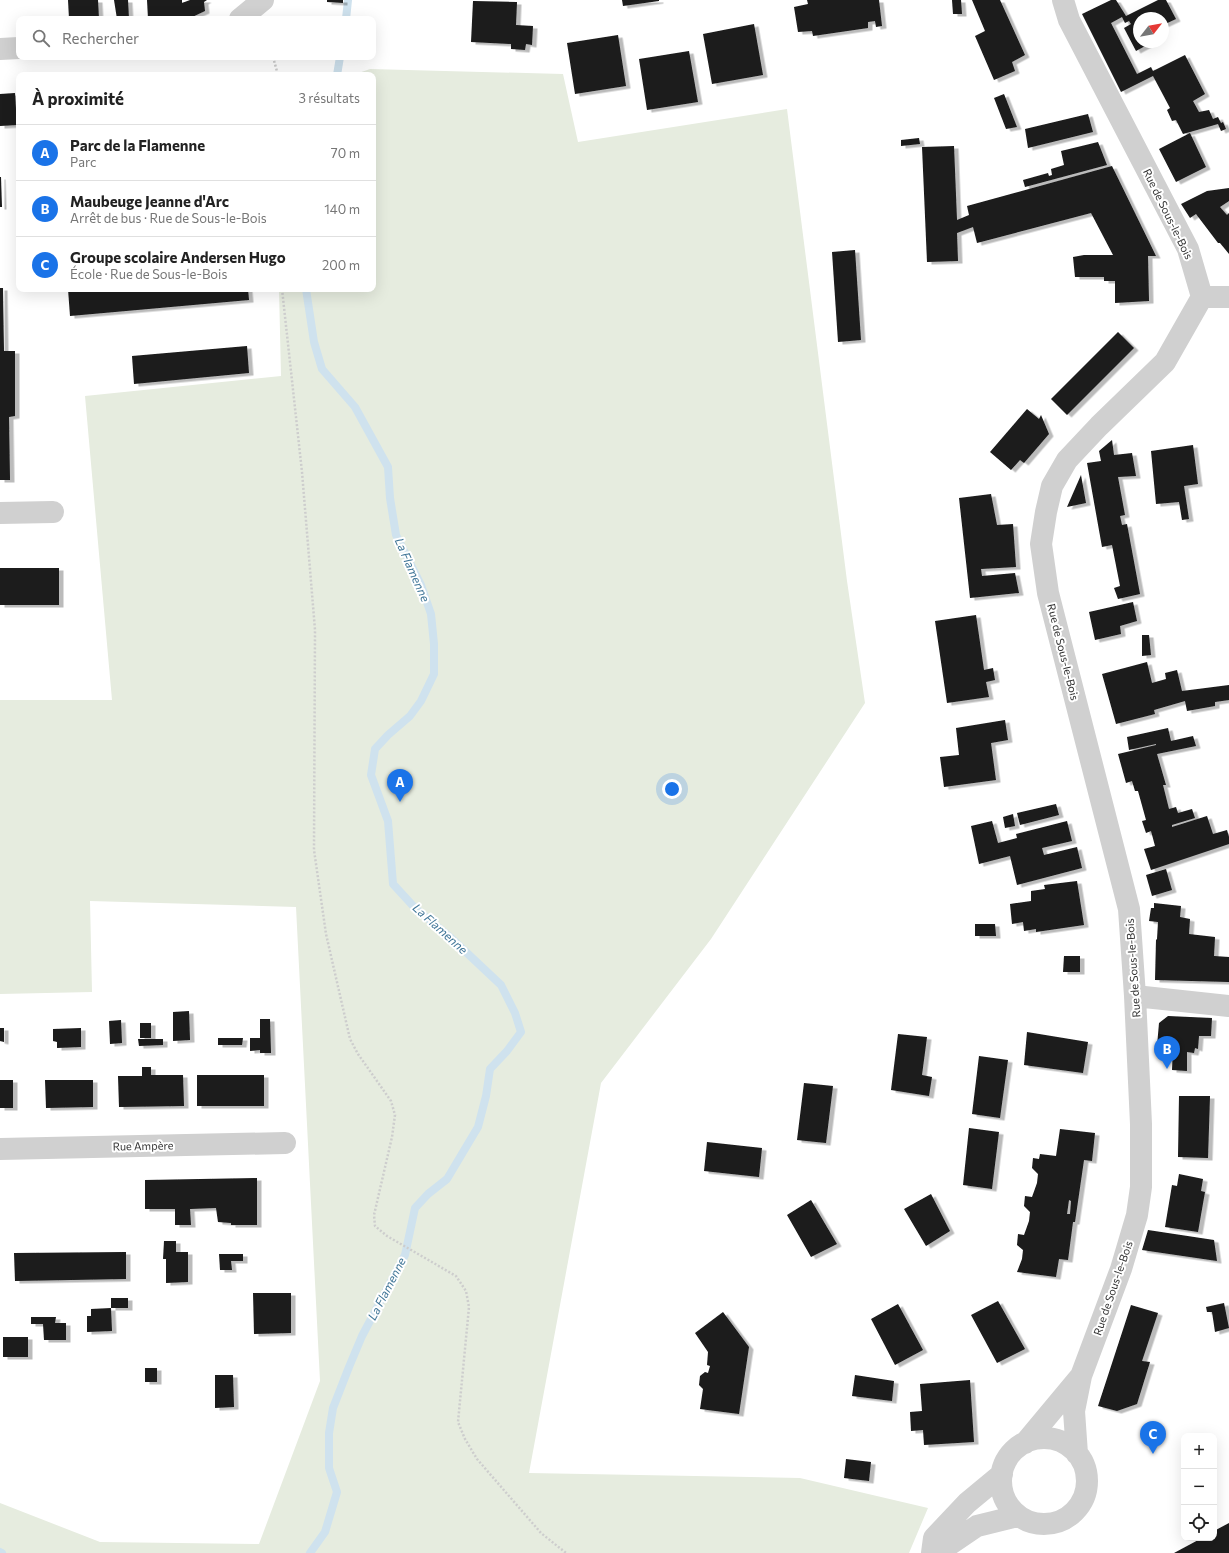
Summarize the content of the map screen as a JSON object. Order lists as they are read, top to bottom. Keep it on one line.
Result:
{"streets":{"street":["Rue de Sous-le-Bois","Rue Ampère"]},"water":["La Flamenne"],"north":"top right","page":{"search":"Rechercher","heading":["À proximité","3 résultats"],"list":[{"mark":"A","name":"Parc de la Flamenne","note":"Parc","value":"70 m"},{"mark":"B","name":"Maubeuge Jeanne d'Arc","note":"Arrêt de bus · Rue de Sous-le-Bois","value":"140 m"},{"mark":"C","name":"Groupe scolaire Andersen Hugo","note":"École · Rue de Sous-le-Bois","value":"200 m"}],"pins":["A","B","C"],"map_buttons":["+","−"]}}
